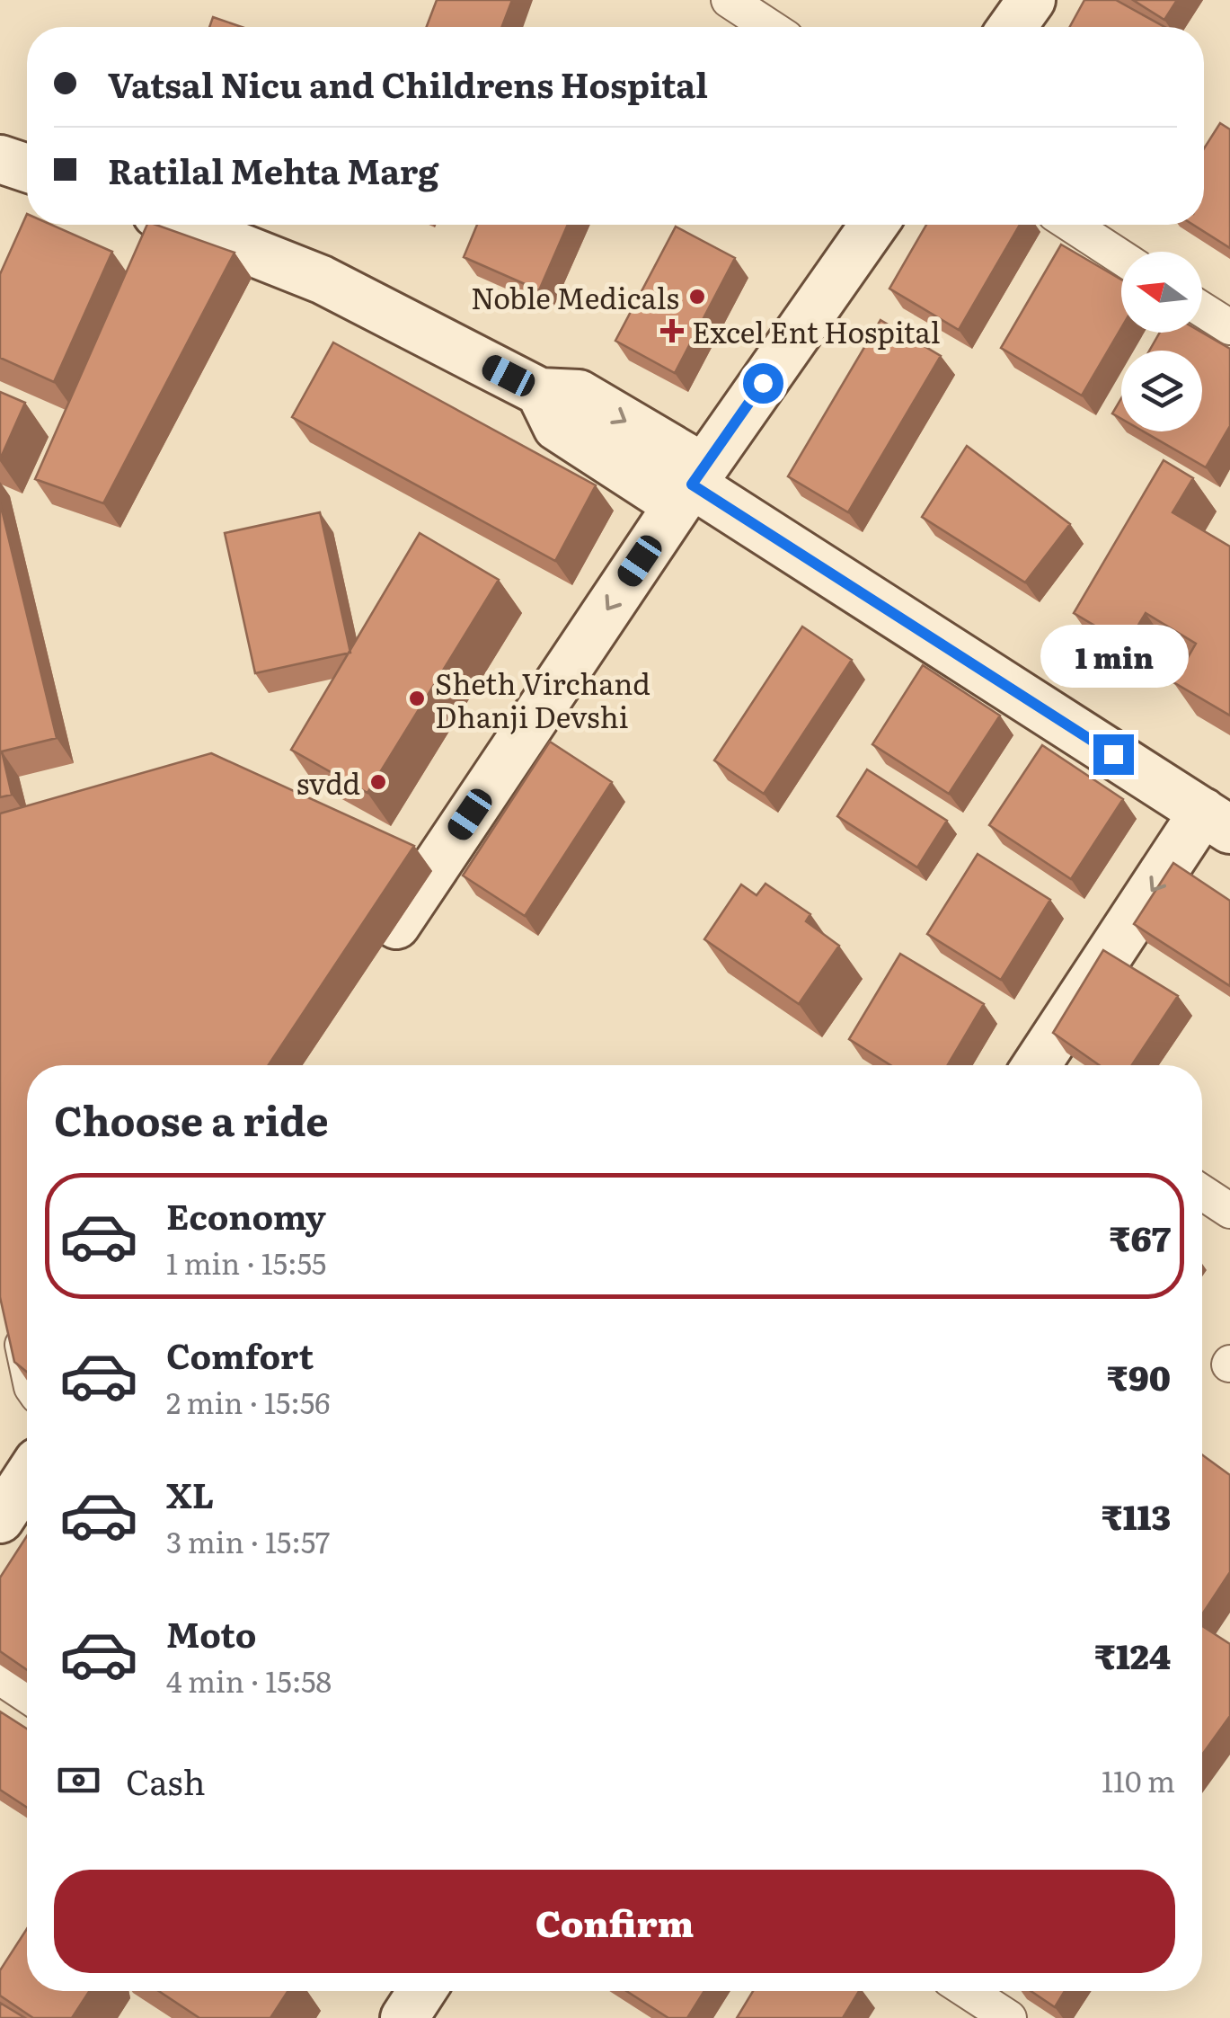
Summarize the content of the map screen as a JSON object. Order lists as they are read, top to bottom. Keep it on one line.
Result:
{"places":{"other":["Noble Medicals","Sheth Virchand Dhanji Devshi","svdd"],"health":["Excel Ent Hospital"]},"north":"left","page":{"banner":["Vatsal Nicu and Childrens Hospital","Ratilal Mehta Marg"],"bubble":"1 min","heading":"Choose a ride","list":[{"name":"Economy","note":"1 min · 15:55","value":"₹67"},{"name":"Comfort","note":"2 min · 15:56","value":"₹90"},{"name":"XL","note":"3 min · 15:57","value":"₹113"},{"name":"Moto","note":"4 min · 15:58","value":"₹124"}],"pay":["Cash","110 m"],"buttons":"Confirm"}}
